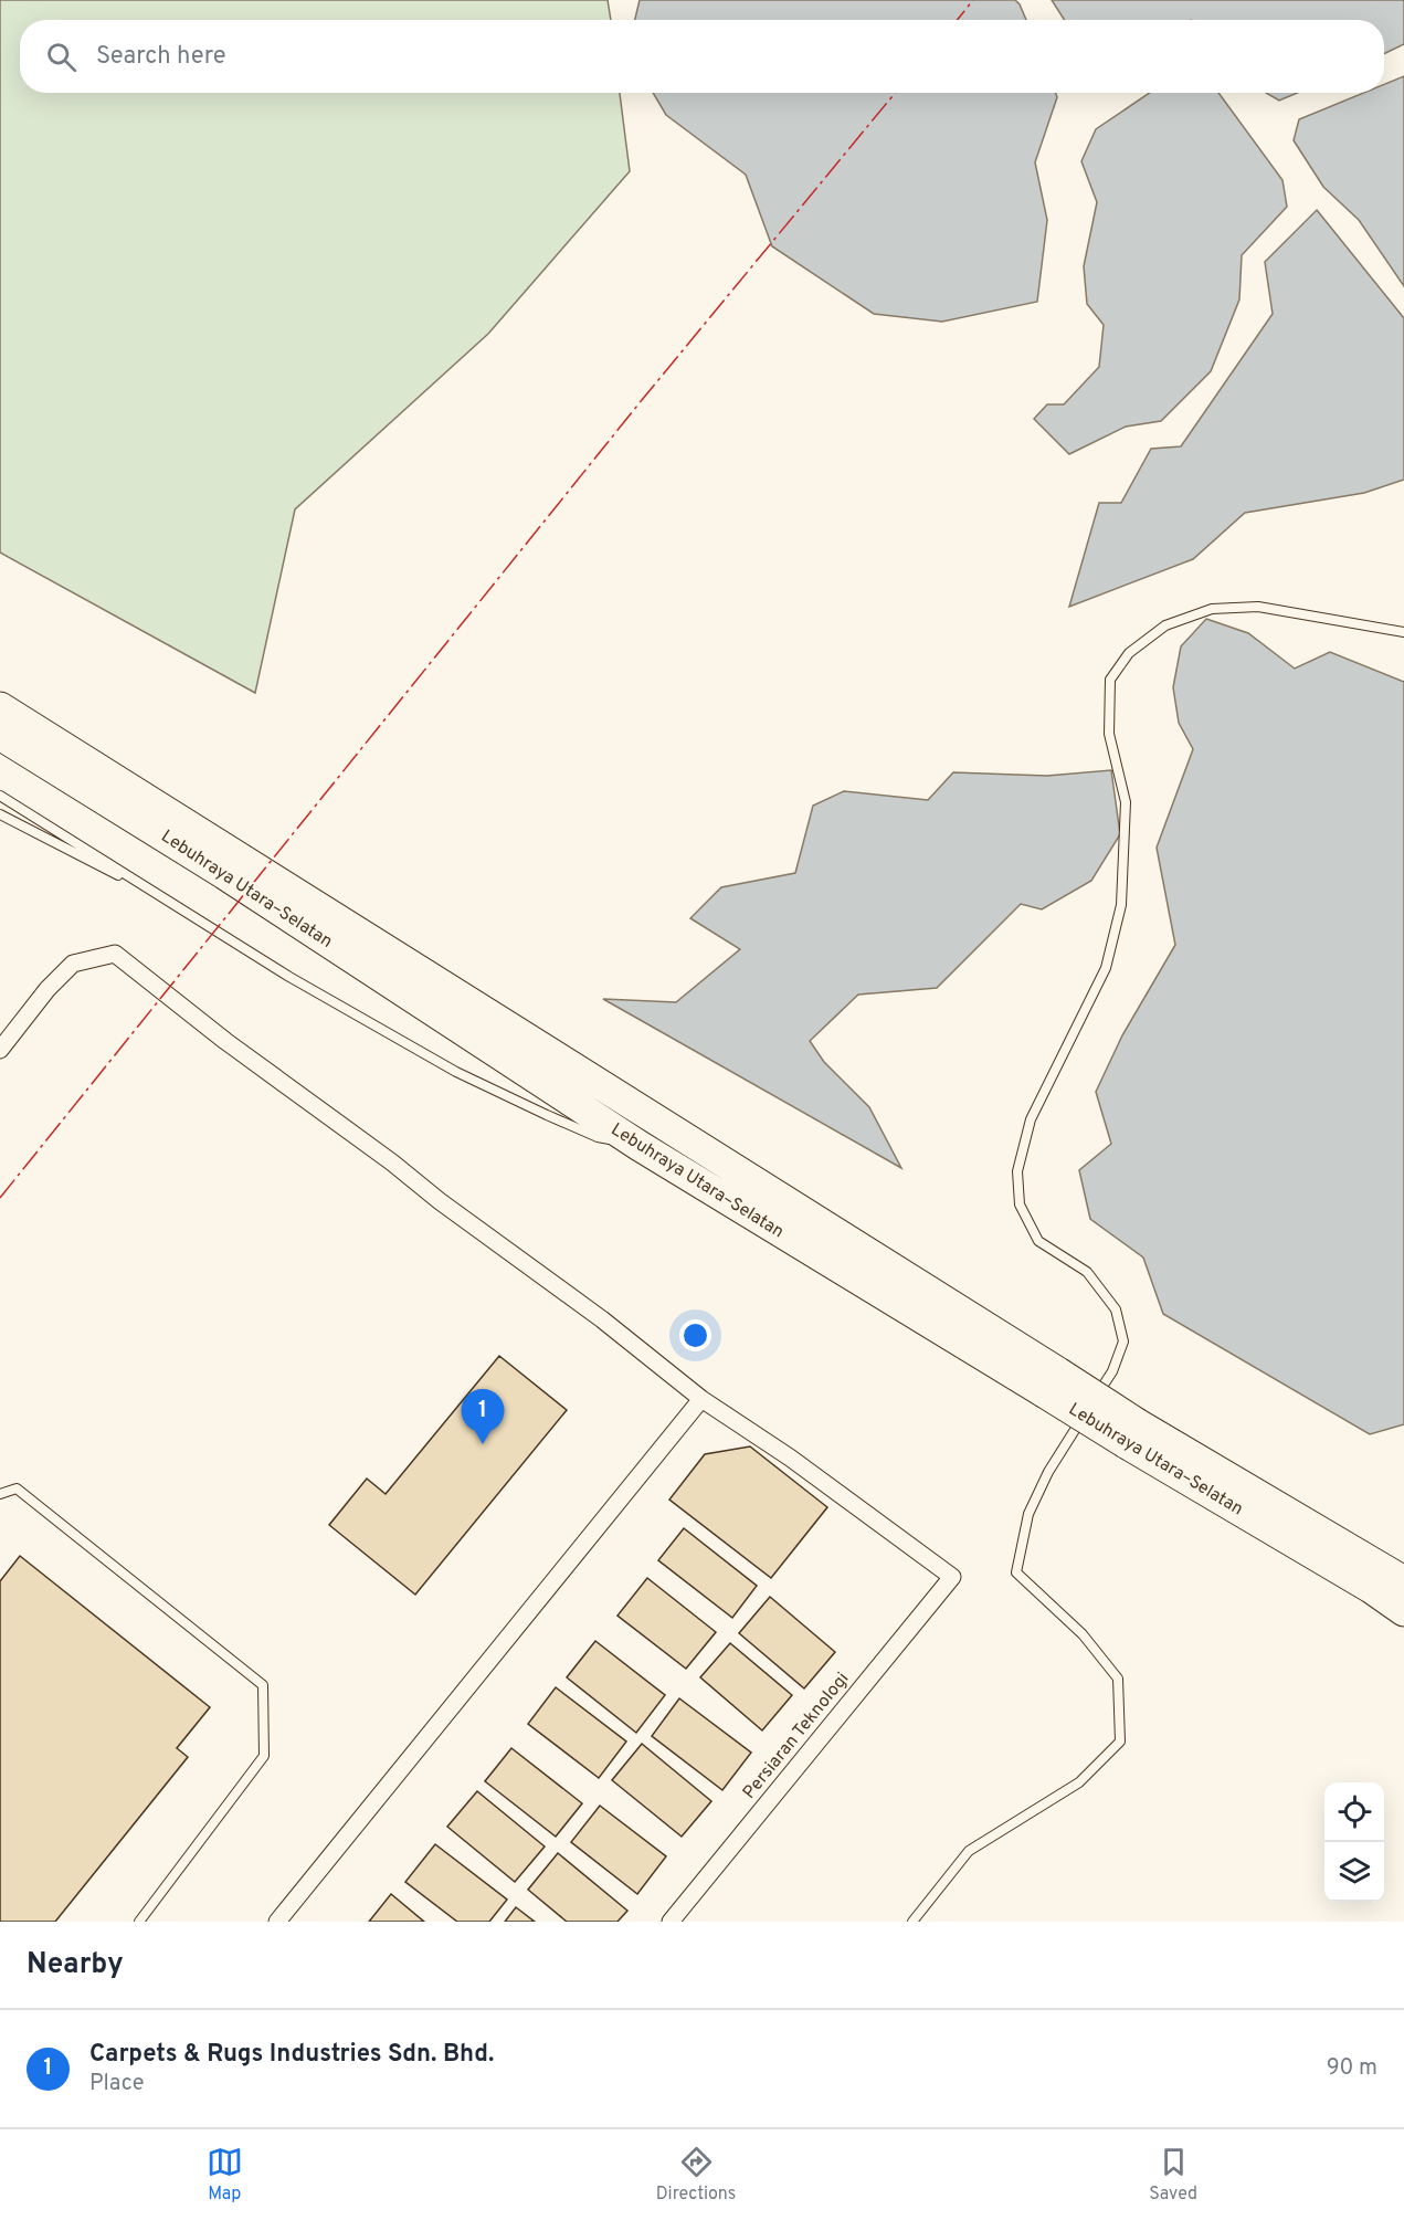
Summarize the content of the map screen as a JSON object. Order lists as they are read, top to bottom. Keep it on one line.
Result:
{"streets":{"highway":["Lebuhraya Utara–Selatan"],"street":["Persiaran Teknologi"]},"page":{"search":"Search here","pins":"1","heading":"Nearby","list":[{"mark":"1","name":"Carpets & Rugs Industries Sdn. Bhd.","note":"Place","value":"90 m"}],"nav":["Map","Directions","Saved"]}}
